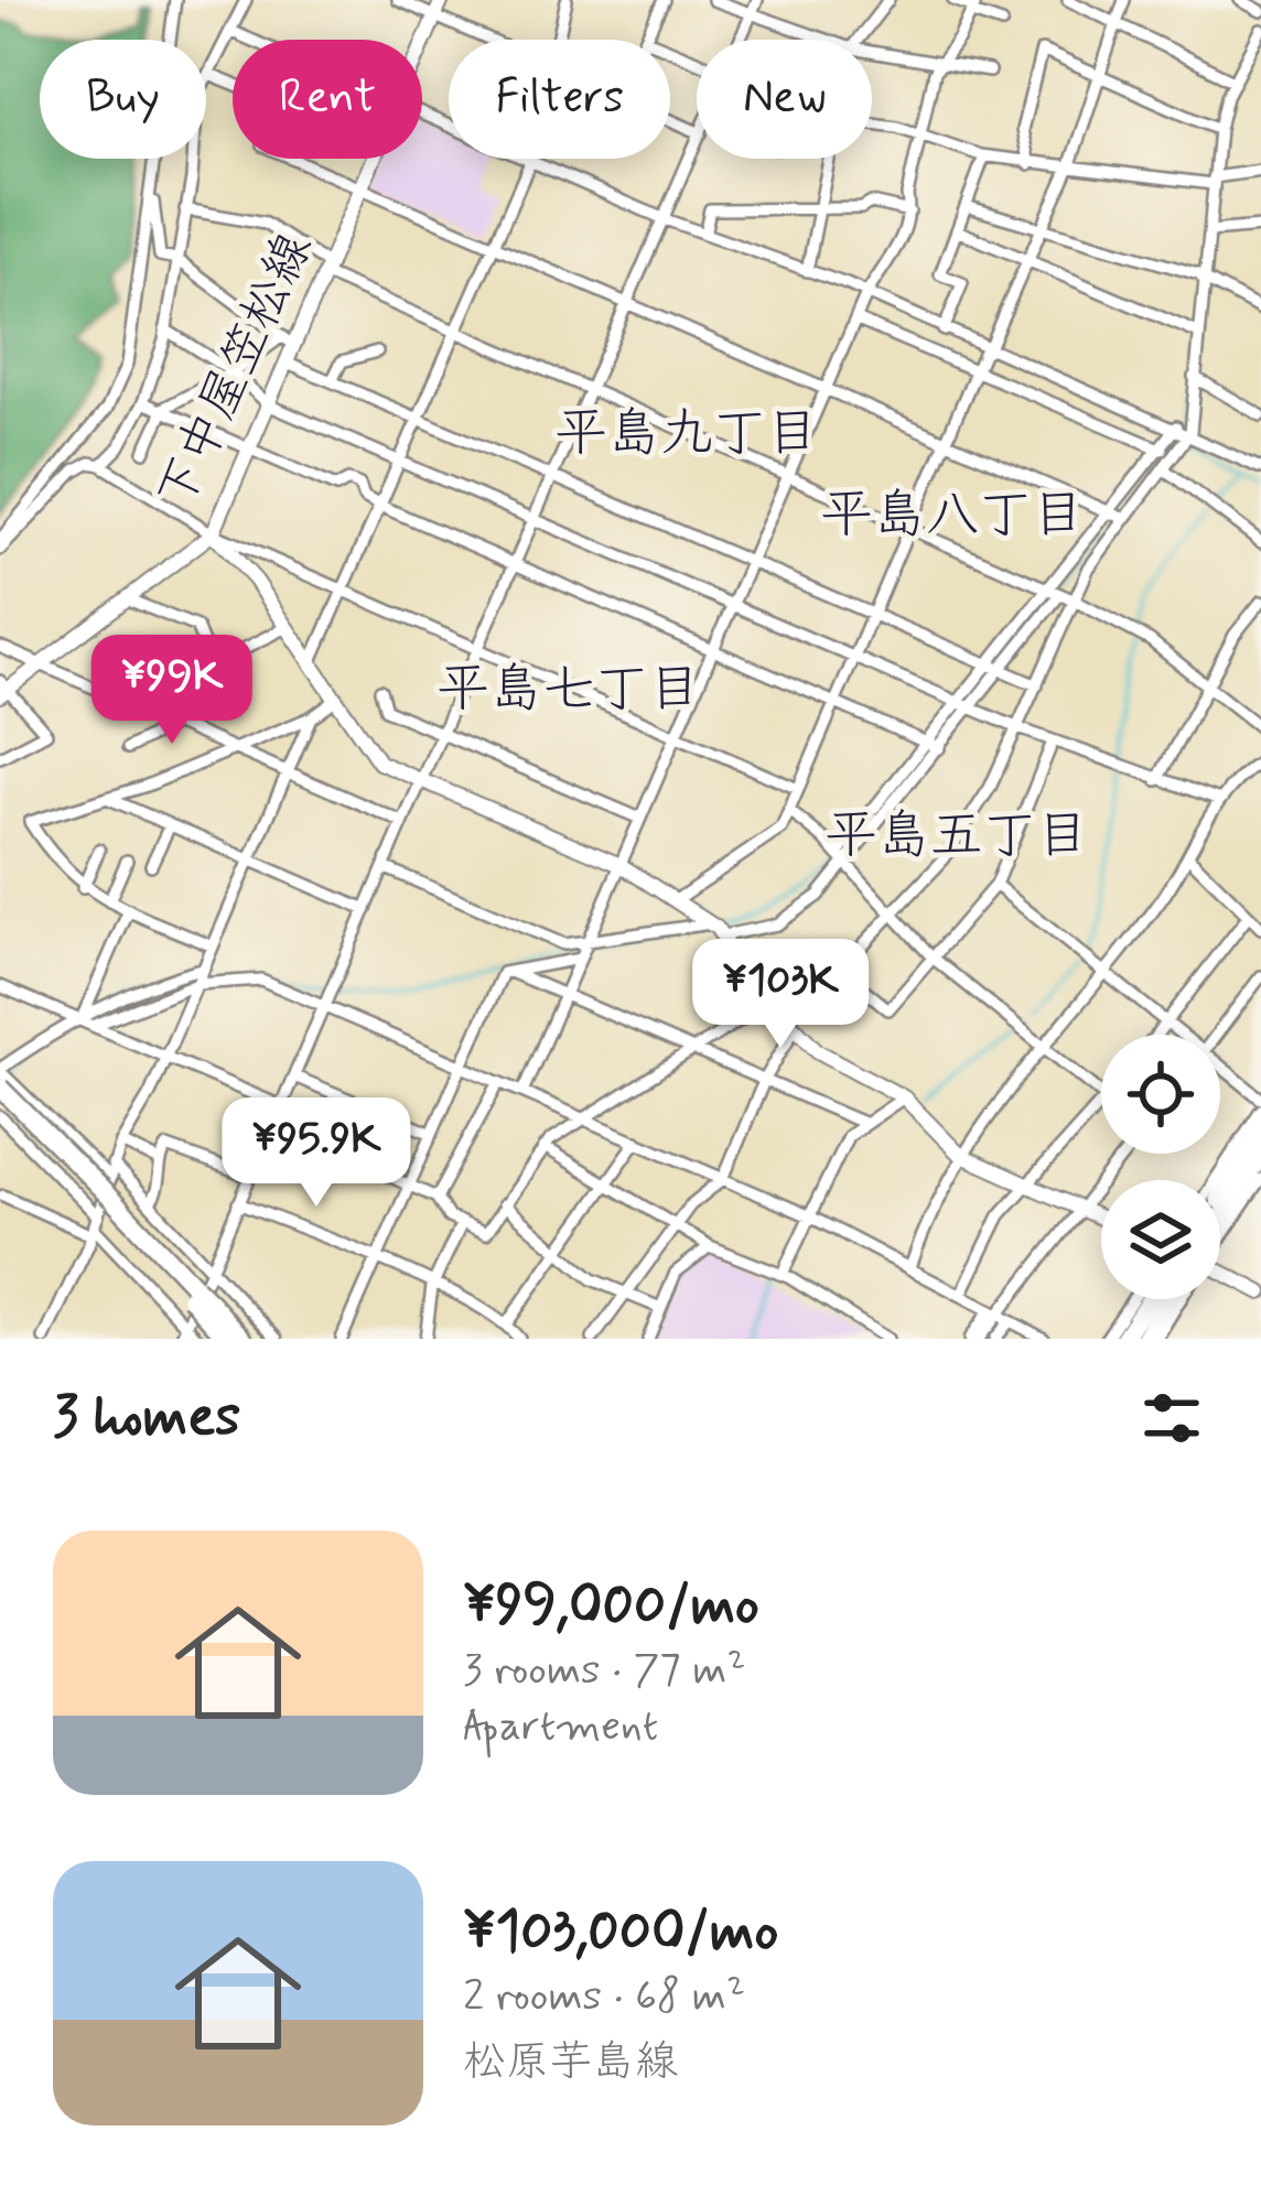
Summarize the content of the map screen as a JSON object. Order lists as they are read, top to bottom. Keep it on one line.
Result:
{"streets":{"main road":["下中屋笠松線"]},"districts":["平島九丁目","平島八丁目","平島七丁目","平島五丁目"],"page":{"chip":["Buy","Rent","Filters","New"],"price":["¥99K","¥103K","¥95.9K"],"heading":"3 homes","list":[{"name":"¥99,000/mo","note":"3 rooms · 77 m² · Apartment"},{"name":"¥103,000/mo","note":"2 rooms · 68 m² · 松原芋島線"}]}}
